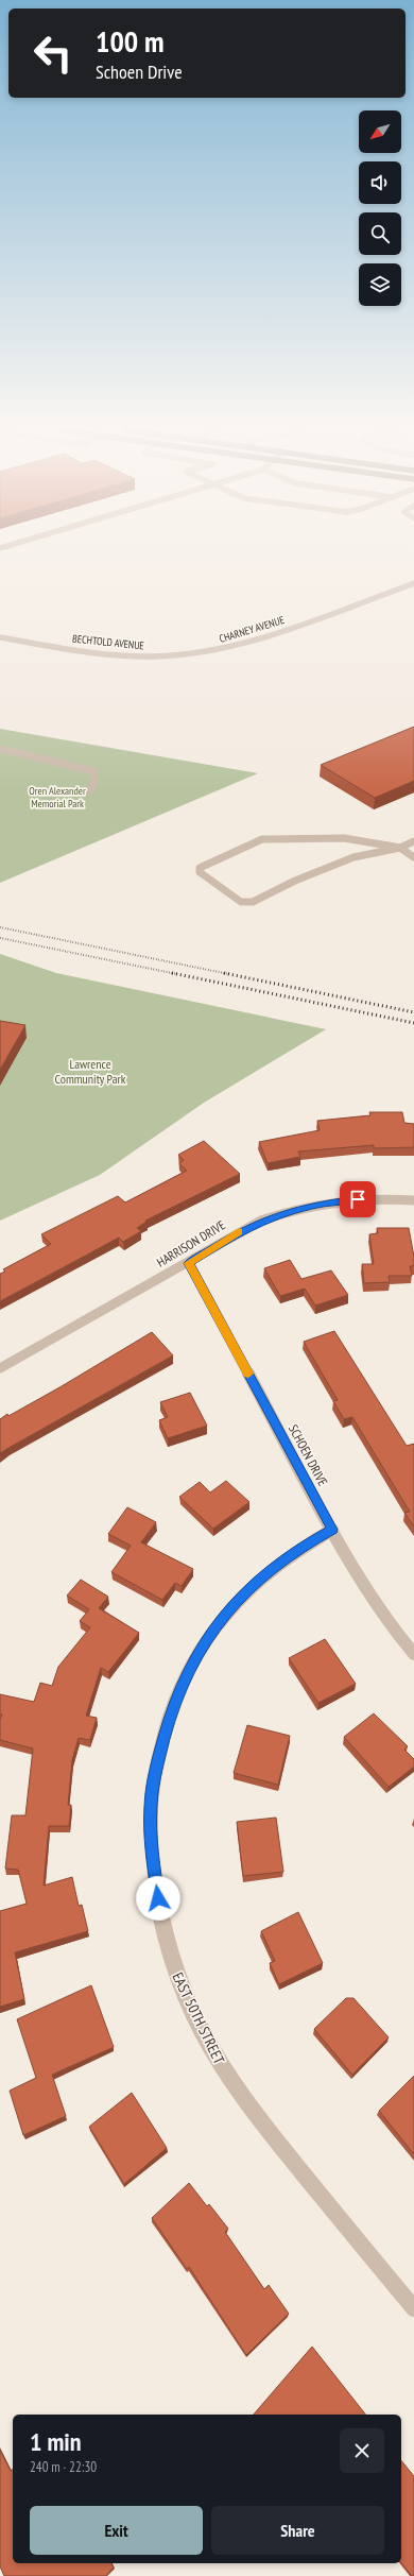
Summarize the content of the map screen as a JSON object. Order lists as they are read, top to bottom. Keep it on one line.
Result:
{"streets":{"street":["CHARNEY AVENUE","BECHTOLD AVENUE","HARRISON DRIVE","SCHOEN DRIVE","EAST 50TH STREET"]},"crossings":[["CHARNEY AVENUE","BECHTOLD AVENUE"],["HARRISON DRIVE","SCHOEN DRIVE"],["SCHOEN DRIVE","EAST 50TH STREET"]],"parks":["Oren Alexander Memorial Park","Lawrence Community Park"],"north":"bottom left","page":{"turn":["100 m","Schoen Drive"],"heading":["1 min","240 m · 22:30"],"buttons":["Exit","Share"]}}
